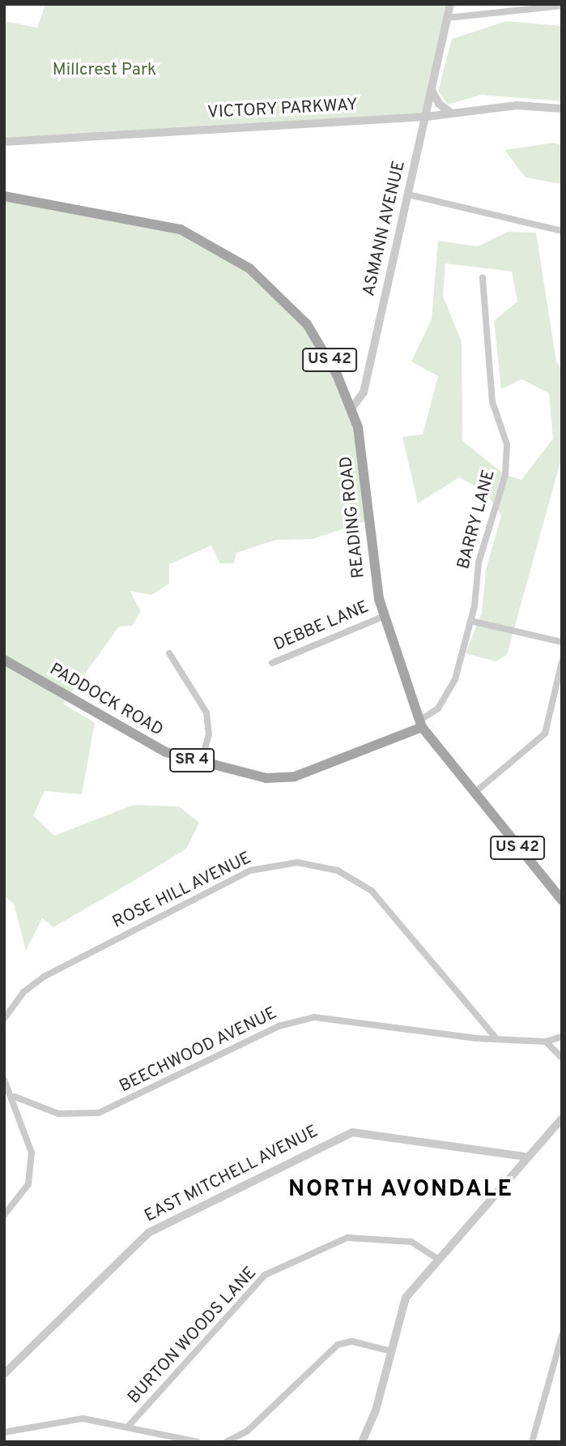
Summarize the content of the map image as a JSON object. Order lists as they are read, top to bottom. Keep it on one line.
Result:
{"streets":{"main road":["US 42","READING ROAD","PADDOCK ROAD","SR 4"],"street":["VICTORY PARKWAY","ASMANN AVENUE","BARRY LANE","DEBBE LANE","ROSE HILL AVENUE","BEECHWOOD AVENUE","EAST MITCHELL AVENUE","BURTON WOODS LANE"]},"crossings":[["VICTORY PARKWAY","ASMANN AVENUE"],["ASMANN AVENUE","READING ROAD"],["READING ROAD","BARRY LANE"],["READING ROAD","DEBBE LANE"],["READING ROAD","PADDOCK ROAD"],["BARRY LANE","PADDOCK ROAD"],["ROSE HILL AVENUE","BEECHWOOD AVENUE"]],"districts":["NORTH AVONDALE"],"parks":["Millcrest Park"]}
